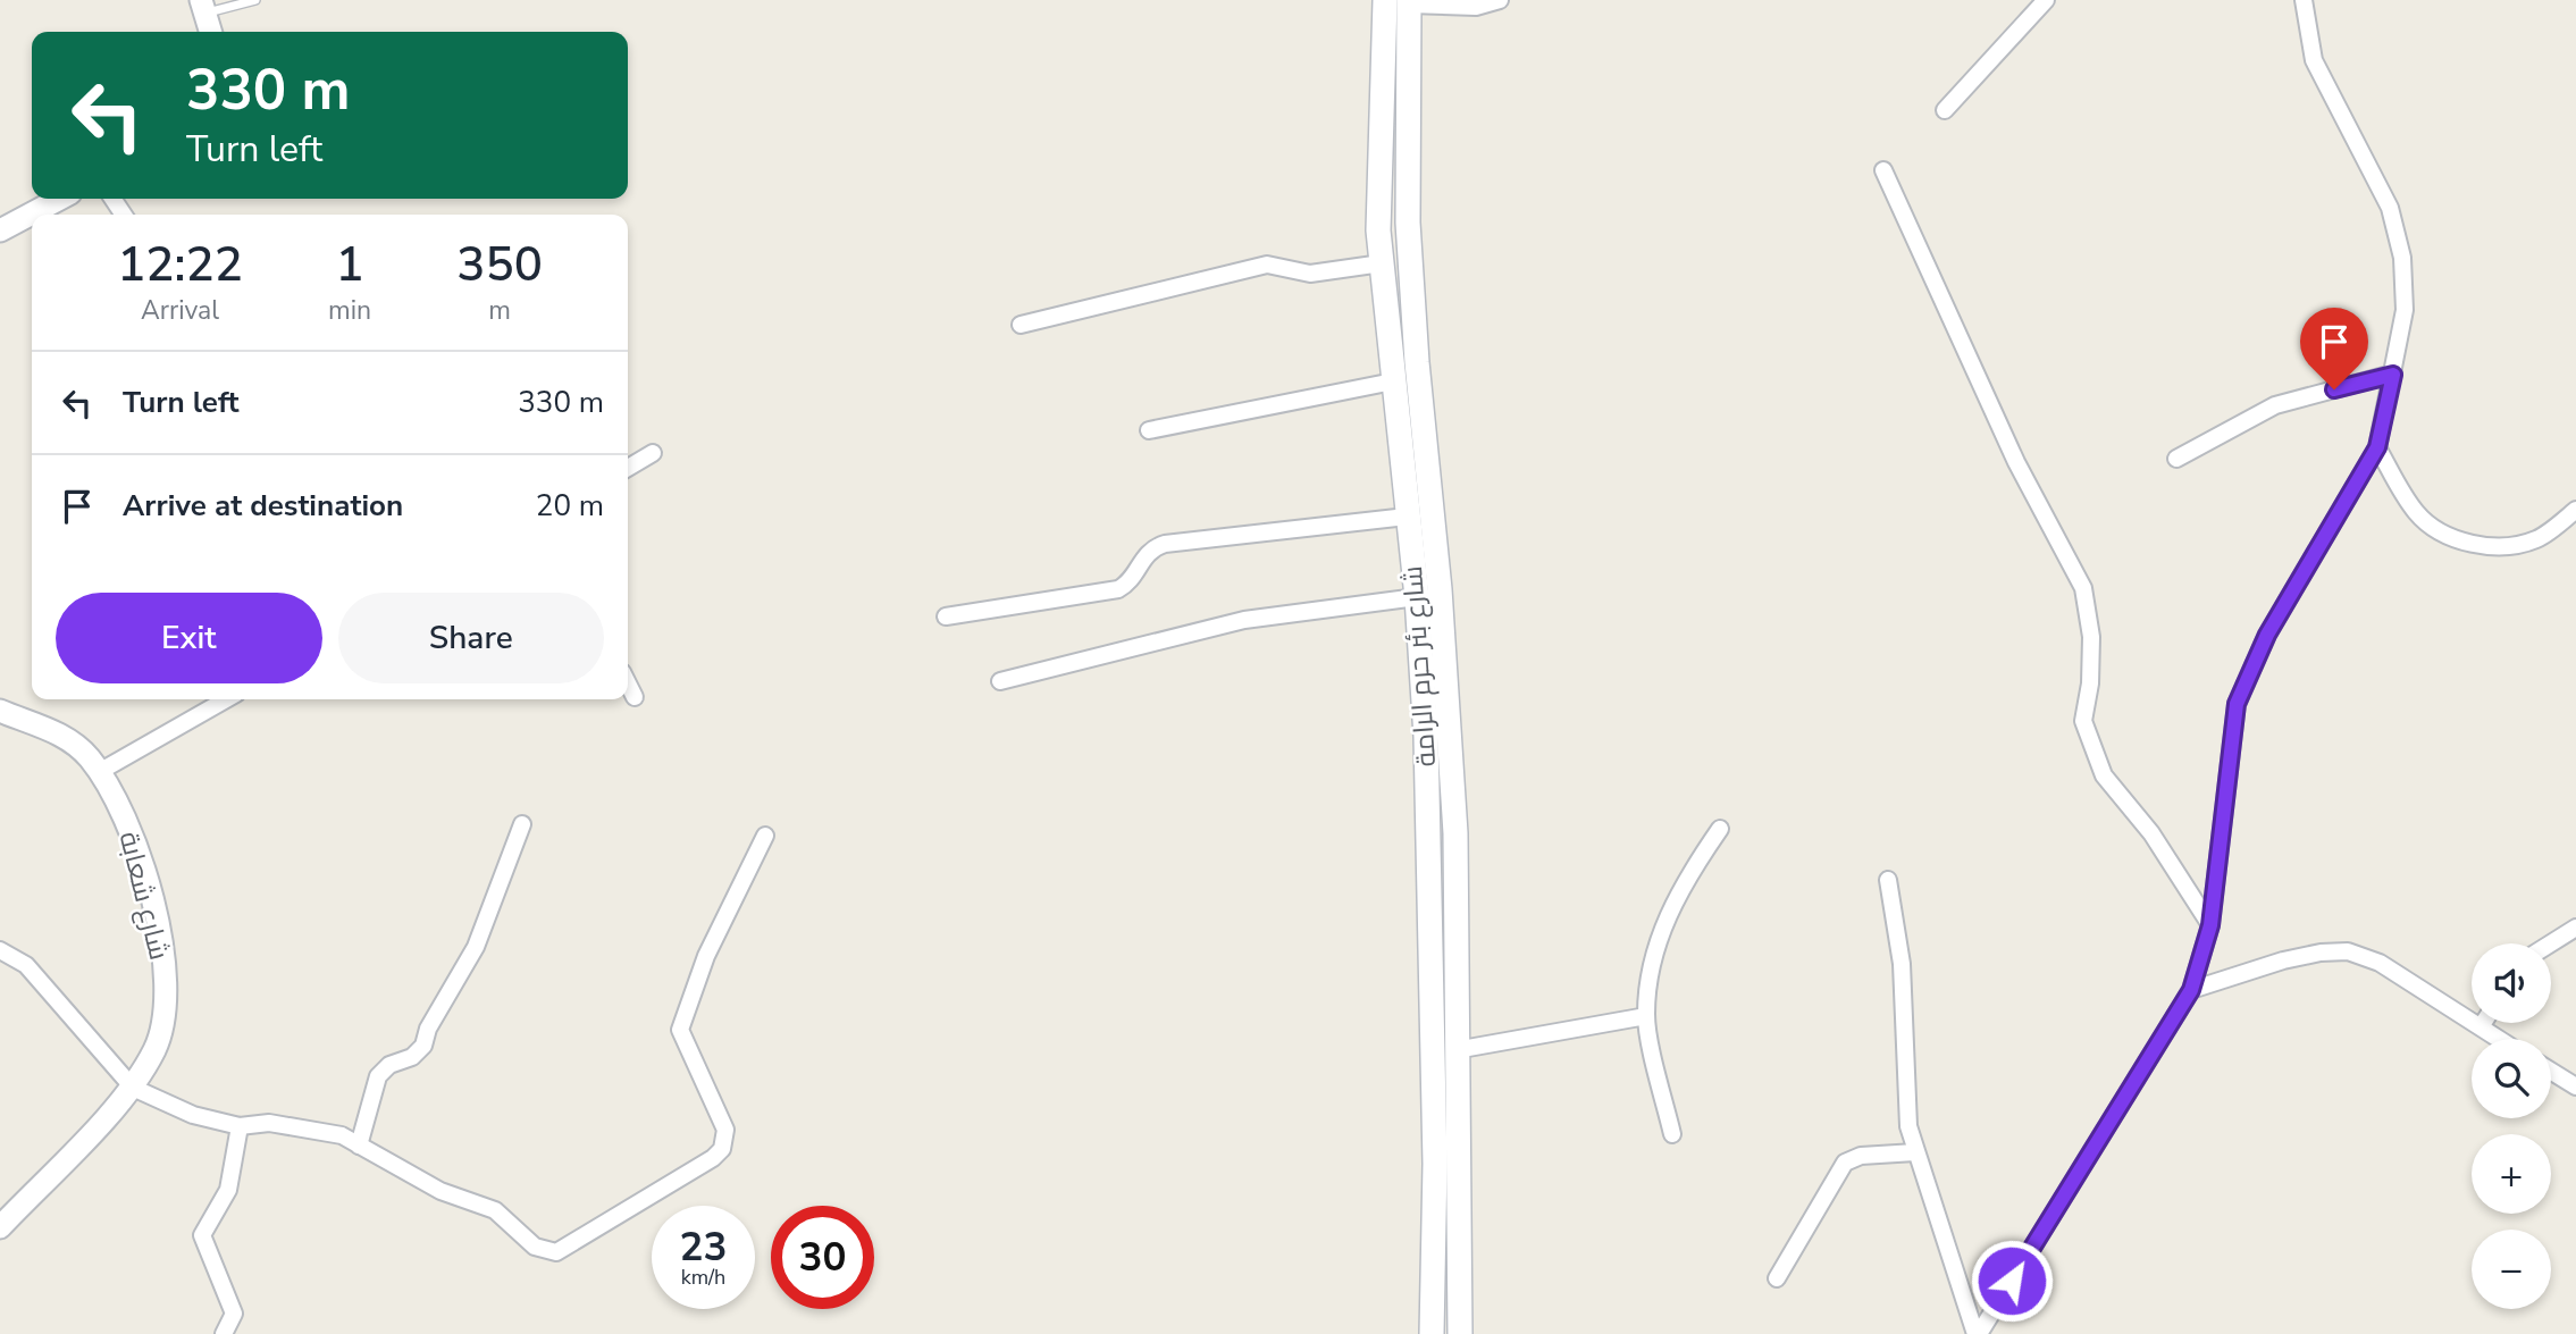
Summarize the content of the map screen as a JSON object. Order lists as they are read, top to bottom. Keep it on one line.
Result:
{"streets":{"main road":["شارع بئر حرم الرامة"],"street":["شارع شعابة"]},"page":{"turn":["330 m","Turn left"],"eta":["12:22","Arrival","1","min","350","m"],"list":[{"name":"Turn left","value":"330 m"},{"name":"Arrive at destination","value":"20 m"}],"buttons":["Exit","Share"],"map_buttons":["+","−"],"speed":"23 km/h","limit":"30"}}
